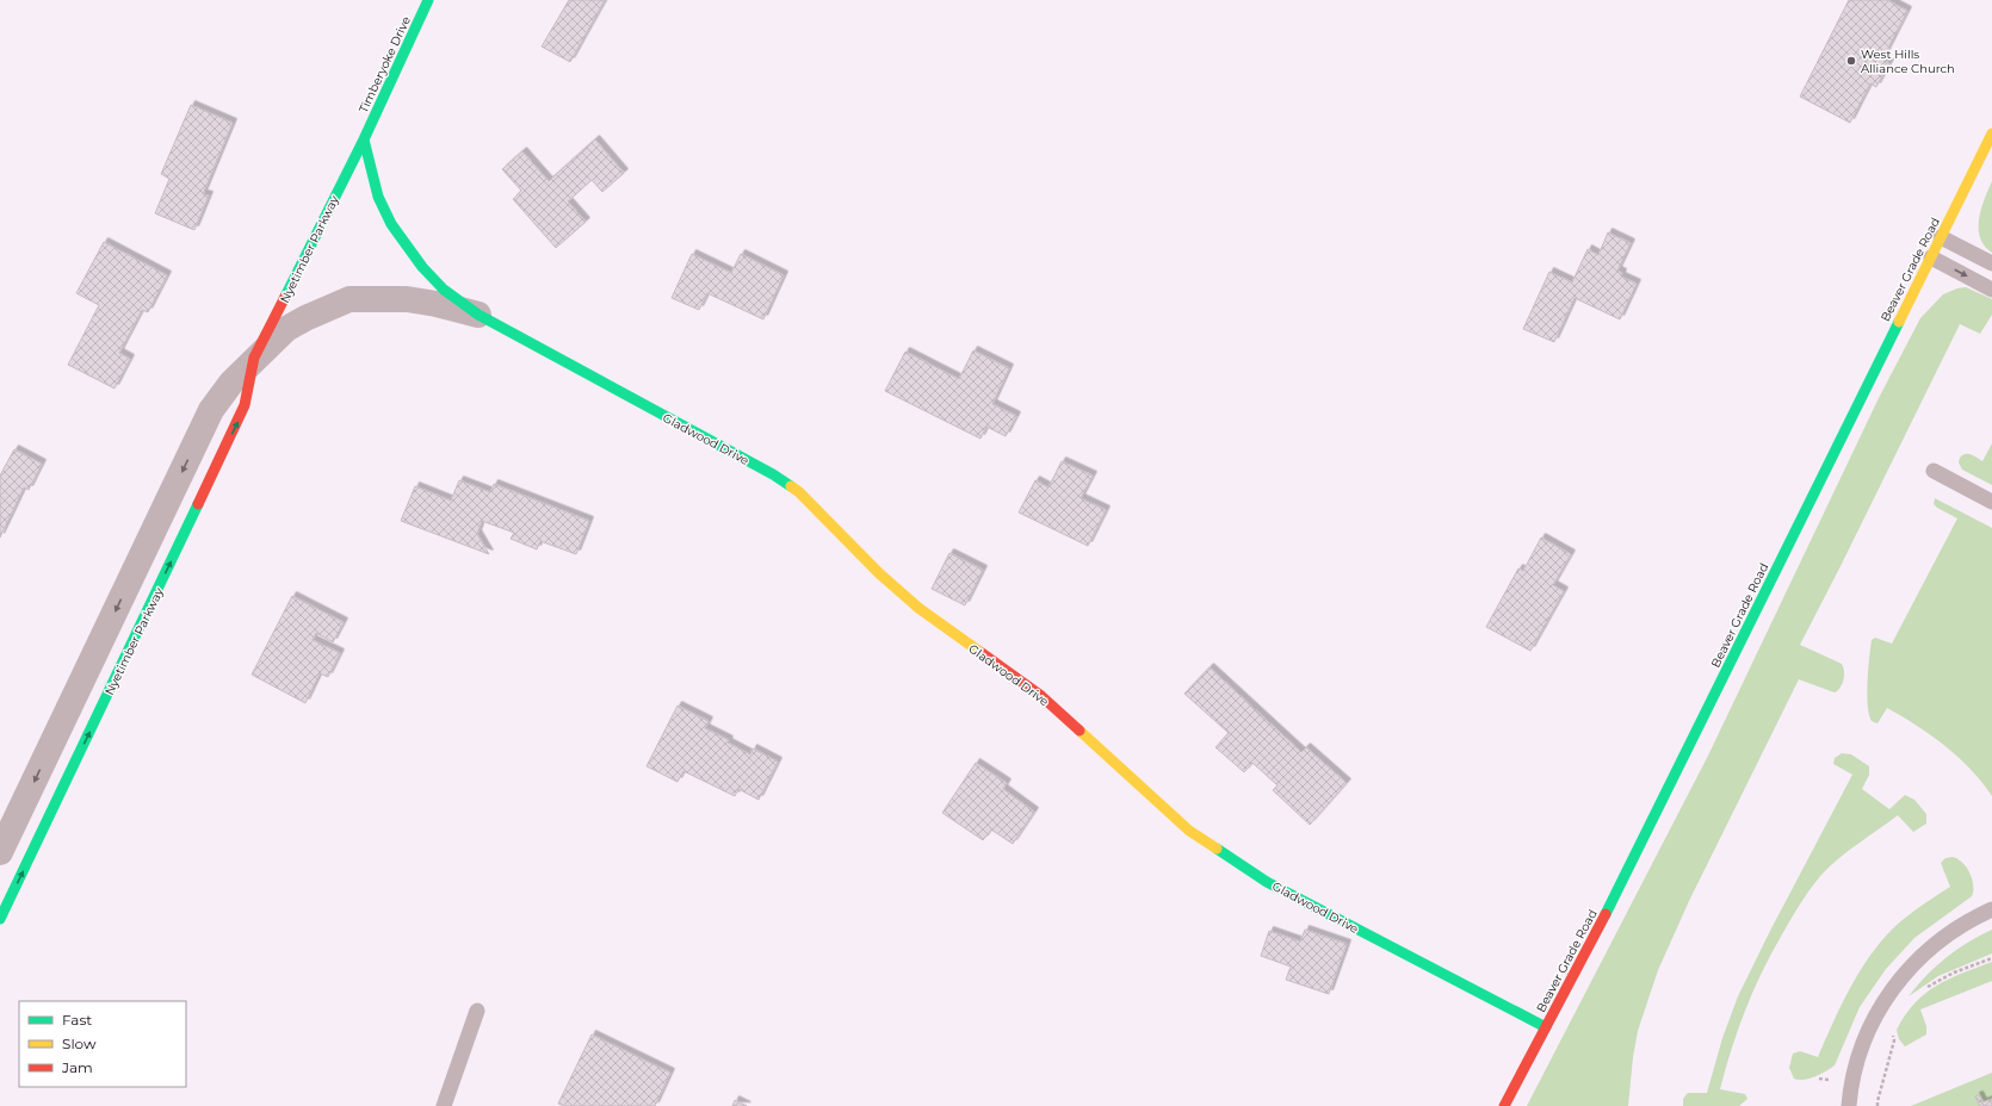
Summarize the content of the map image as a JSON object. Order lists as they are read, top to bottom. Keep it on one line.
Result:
{"streets":{"street":["Timberyoke Drive","Nyetimber Parkway","Beaver Grade Road","Gladwood Drive"]},"crossings":[["Timberyoke Drive","Nyetimber Parkway"],["Timberyoke Drive","Gladwood Drive"],["Nyetimber Parkway","Gladwood Drive"],["Beaver Grade Road","Gladwood Drive"]],"places":["West Hills Alliance Church"],"legend":["Fast","Slow","Jam"]}
